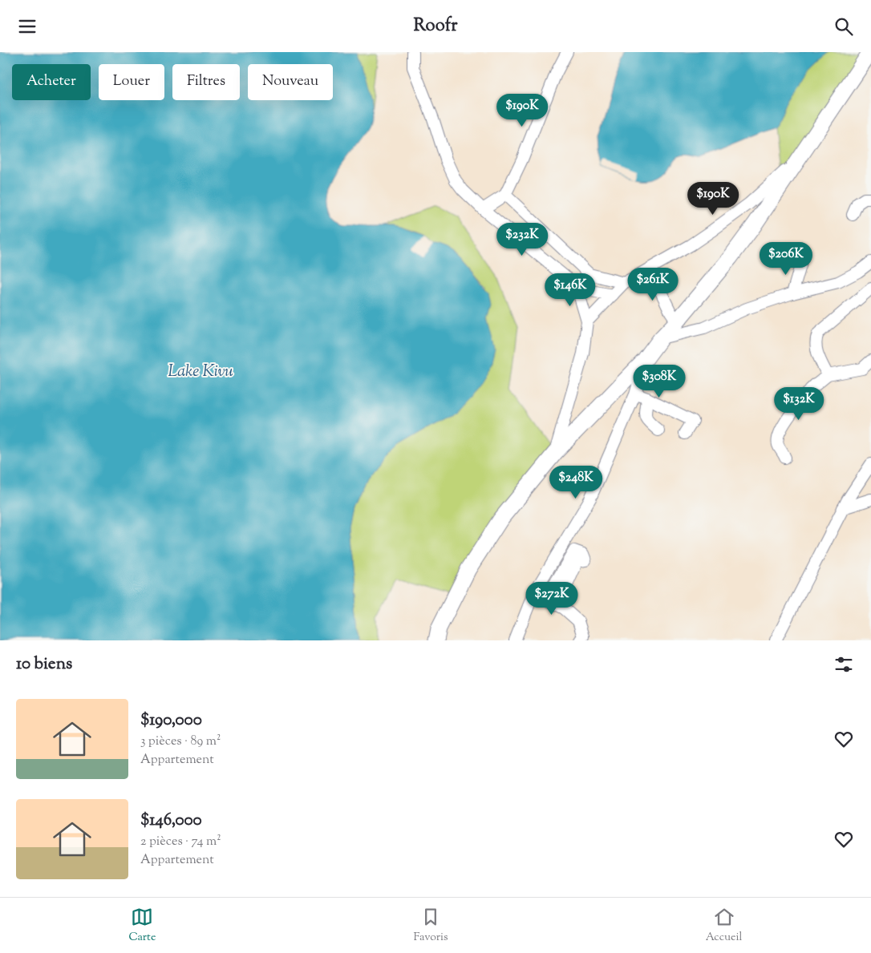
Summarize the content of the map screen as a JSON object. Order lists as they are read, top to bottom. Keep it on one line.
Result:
{"water":["Lake Kivu"],"page":{"header":"Roofr","chip":["Acheter","Louer","Filtres","Nouveau"],"price":["$190K","$190K","$232K","$206K","$261K","$146K","$308K","$132K","$248K","$272K"],"heading":"10 biens","list":[{"name":"$190,000","note":"3 pièces · 89 m² · Appartement"},{"name":"$146,000","note":"2 pièces · 74 m² · Appartement"}],"tabs":["Carte","Favoris","Accueil"]}}
